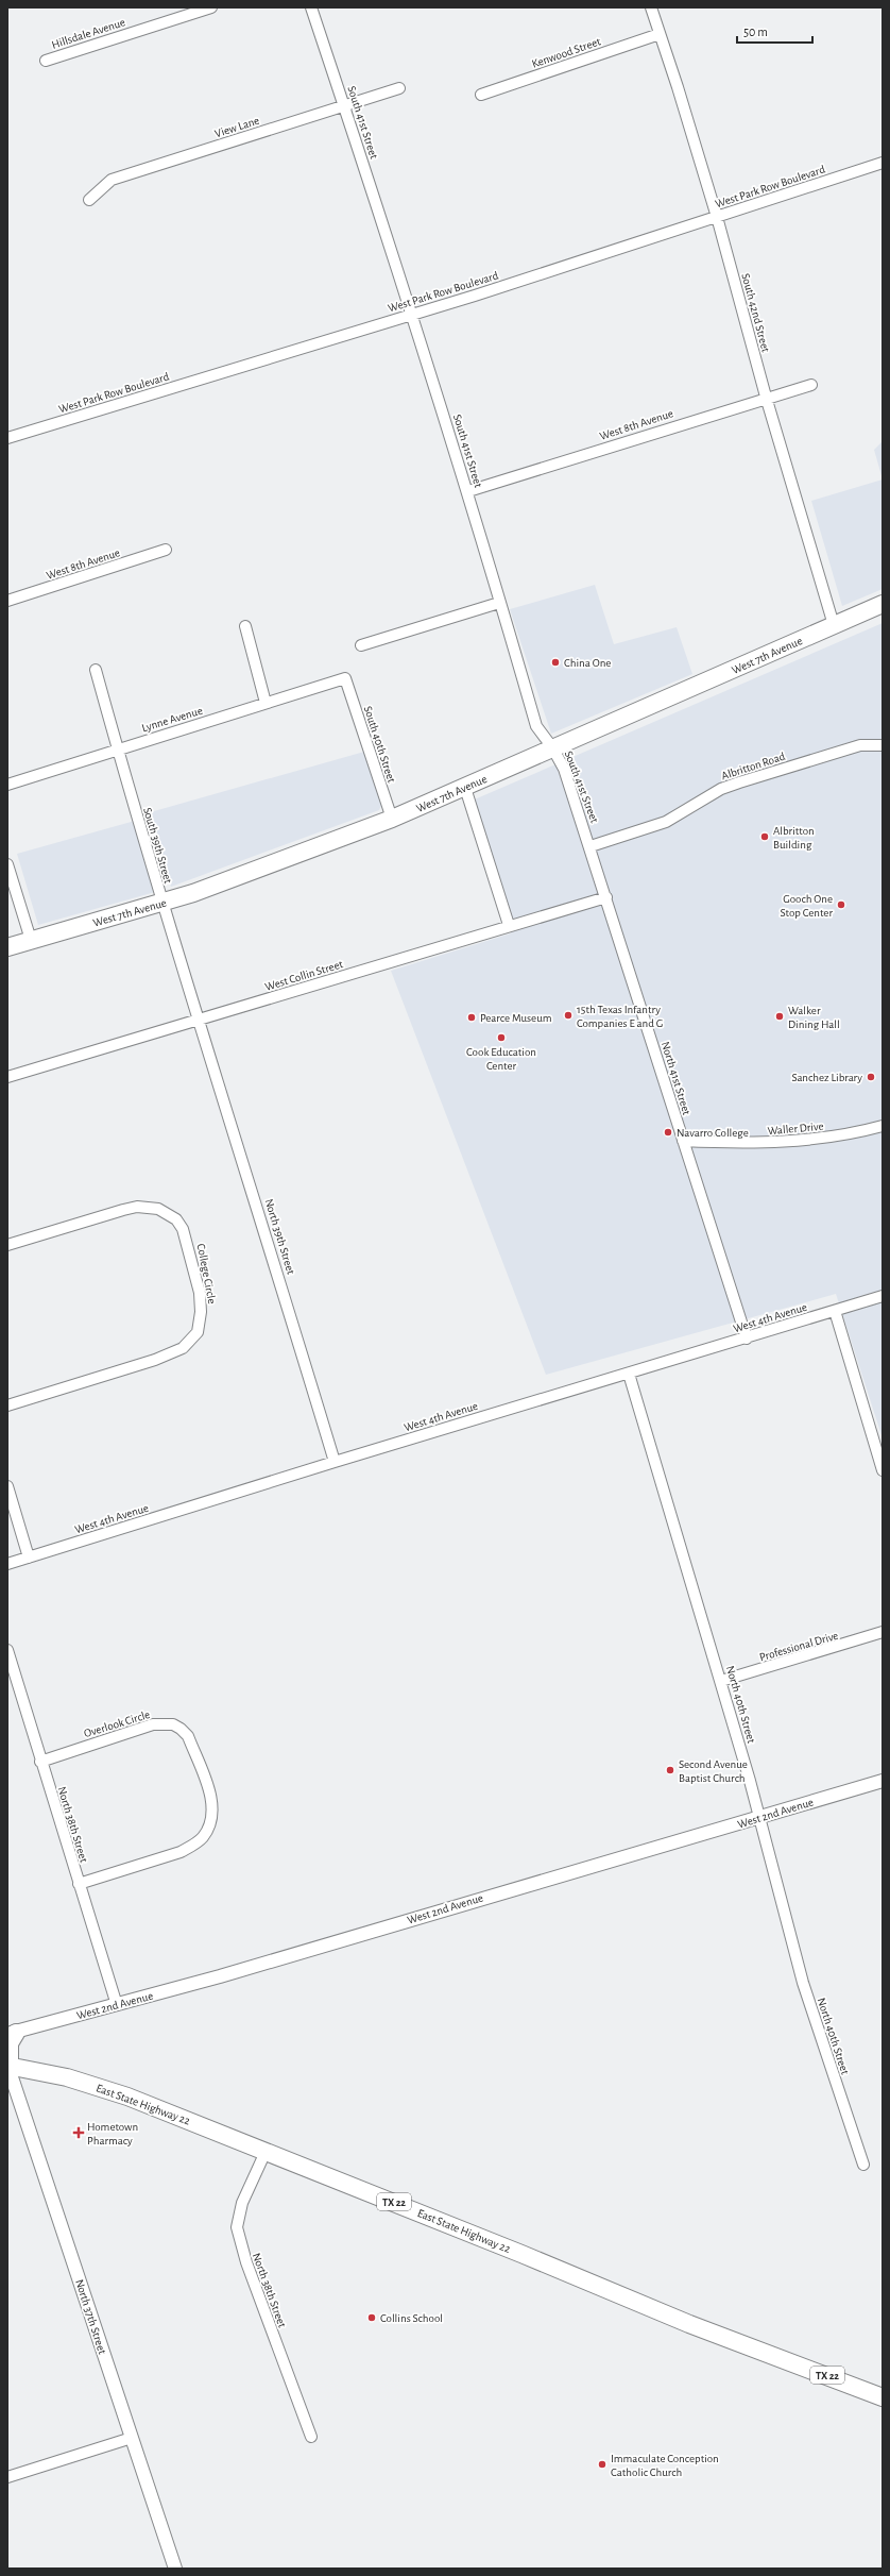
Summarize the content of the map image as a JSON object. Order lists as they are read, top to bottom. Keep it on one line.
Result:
{"streets":{"main road":["West 7th Avenue","East State Highway 22","TX 22"],"street":["Hillsdale Avenue","Kenwood Street","South 41st Street","View Lane","West Park Row Boulevard","South 42nd Street","West 8th Avenue","Lynne Avenue","South 40th Street","Albritton Road","South 39th Street","West Collin Street","North 41st Street","Waller Drive","North 39th Street","College Circle","West 4th Avenue","Professional Drive","North 40th Street","Overlook Circle","West 2nd Avenue","North 38th Street","North 37th Street"]},"crossings":[["Kenwood Street","South 42nd Street"],["South 41st Street","View Lane"],["South 41st Street","West Park Row Boulevard"],["South 41st Street","West 8th Avenue"],["South 41st Street","West 7th Avenue"],["South 41st Street","Albritton Road"],["South 41st Street","West Collin Street"],["South 41st Street","North 41st Street"],["West Park Row Boulevard","South 42nd Street"],["South 42nd Street","West 8th Avenue"],["South 42nd Street","West 7th Avenue"],["West 7th Avenue","South 40th Street"],["West 7th Avenue","South 39th Street"],["Lynne Avenue","South 40th Street"],["Lynne Avenue","South 39th Street"],["South 39th Street","West Collin Street"],["South 39th Street","North 39th Street"],["West Collin Street","North 41st Street"],["West Collin Street","North 39th Street"],["North 41st Street","Waller Drive"],["North 41st Street","West 4th Avenue"],["North 39th Street","West 4th Avenue"],["West 4th Avenue","North 40th Street"],["Professional Drive","North 40th Street"],["North 40th Street","West 2nd Avenue"],["Overlook Circle","North 38th Street"],["West 2nd Avenue","North 38th Street"],["North 38th Street","East State Highway 22"],["East State Highway 22","North 37th Street"]],"places":{"other":["China One","Albritton Building","Gooch One Stop Center","15th Texas Infantry Companies E and G","Walker Dining Hall","Pearce Museum","Cook Education Center","Sanchez Library","Navarro College","Second Avenue Baptist Church","Collins School","Immaculate Conception Catholic Church"],"health":["Hometown Pharmacy"]},"scale_bar":"50 m"}
